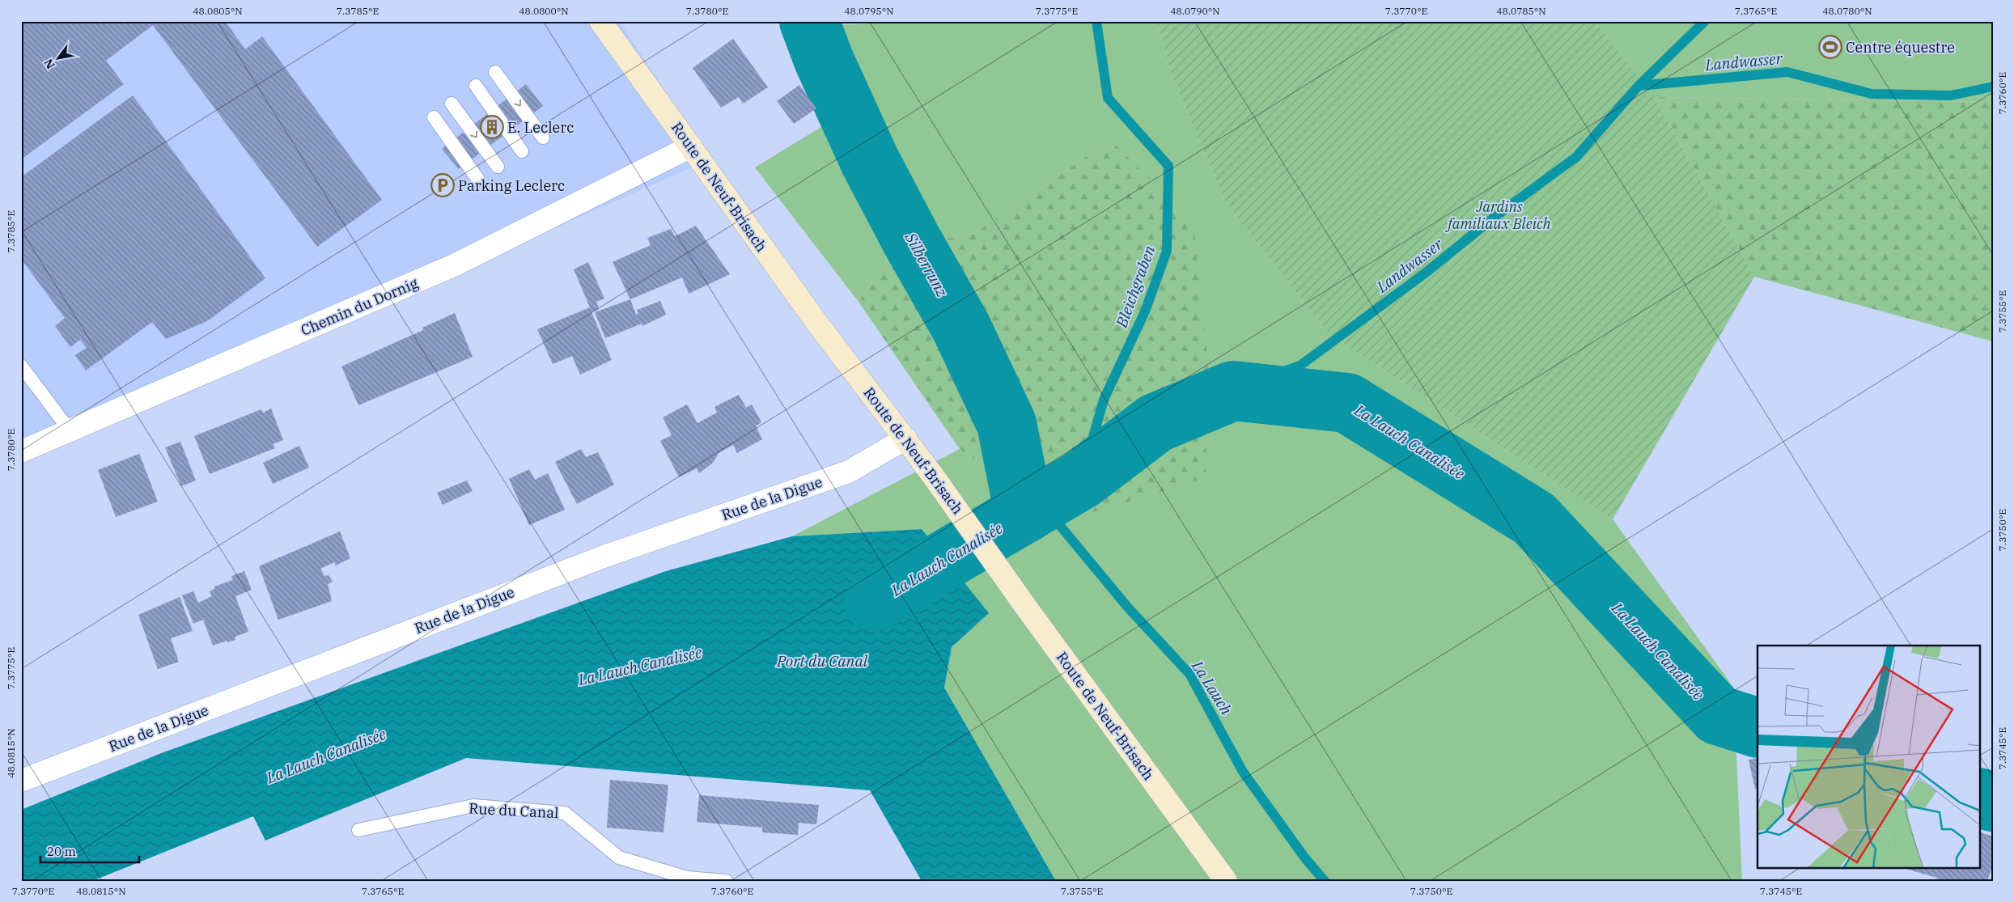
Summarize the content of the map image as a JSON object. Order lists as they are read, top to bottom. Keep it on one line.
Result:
{"streets":{"main road":["Route de Neuf-Brisach"],"street":["Chemin du Dornig","Rue de la Digue"],"lane":["Rue du Canal"]},"crossings":[["Route de Neuf-Brisach","Chemin du Dornig"],["Route de Neuf-Brisach","Rue de la Digue"]],"water":["Landwasser","Silberrunz","Bleichgraben","La Lauch Canalisée","Port du Canal","La Lauch"],"parks":["Jardins familiaux Bleich"],"places":{"sports":["Centre équestre"],"building":["E. Leclerc"],"parking":["Parking Leclerc"]},"scale_bar":"20 m","north":"bottom left","coordinates":["48.0805°N","7.3785°E","48.0800°N","7.3780°E","48.0795°N","7.3775°E","48.0790°N","7.3770°E","48.0785°N","7.3765°E","48.0780°N","7.3760°E","7.3755°E","7.3750°E","7.3745°E","48.0815°N"]}
